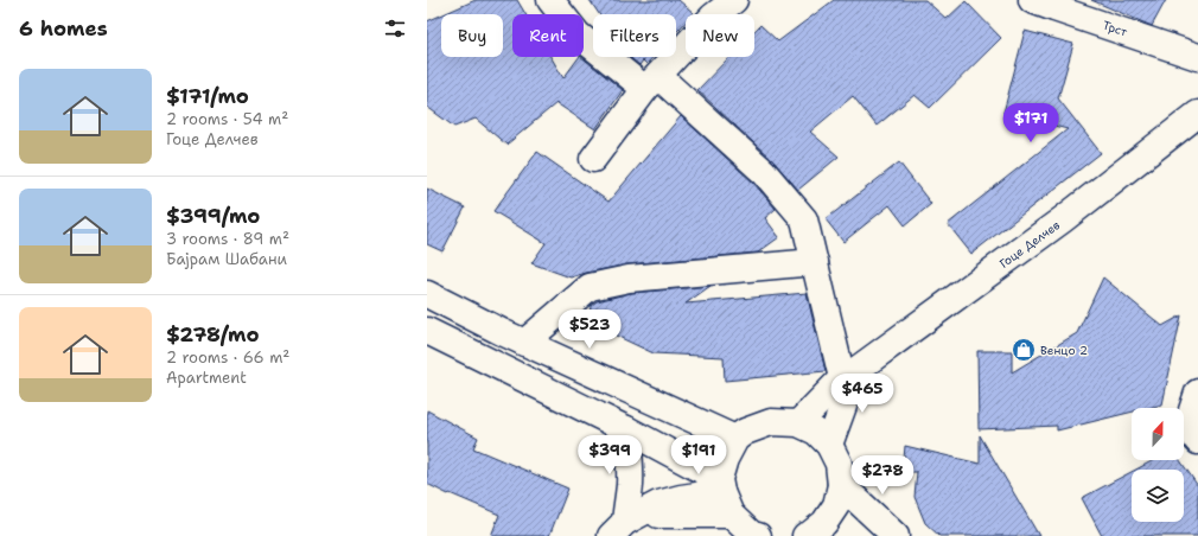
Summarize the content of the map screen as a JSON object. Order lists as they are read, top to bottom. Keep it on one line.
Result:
{"streets":{"street":["Трст","Гоце Делчев"]},"places":{"shop":["Венцо 2"]},"north":"top","page":{"heading":"6 homes","chip":["Buy","Rent","Filters","New"],"list":[{"name":"$171/mo","note":"2 rooms · 54 m² · Гоце Делчев"},{"name":"$399/mo","note":"3 rooms · 89 m² · Бајрам Шабани"},{"name":"$278/mo","note":"2 rooms · 66 m² · Apartment"}],"price":["$171","$523","$465","$399","$191","$278"]}}
